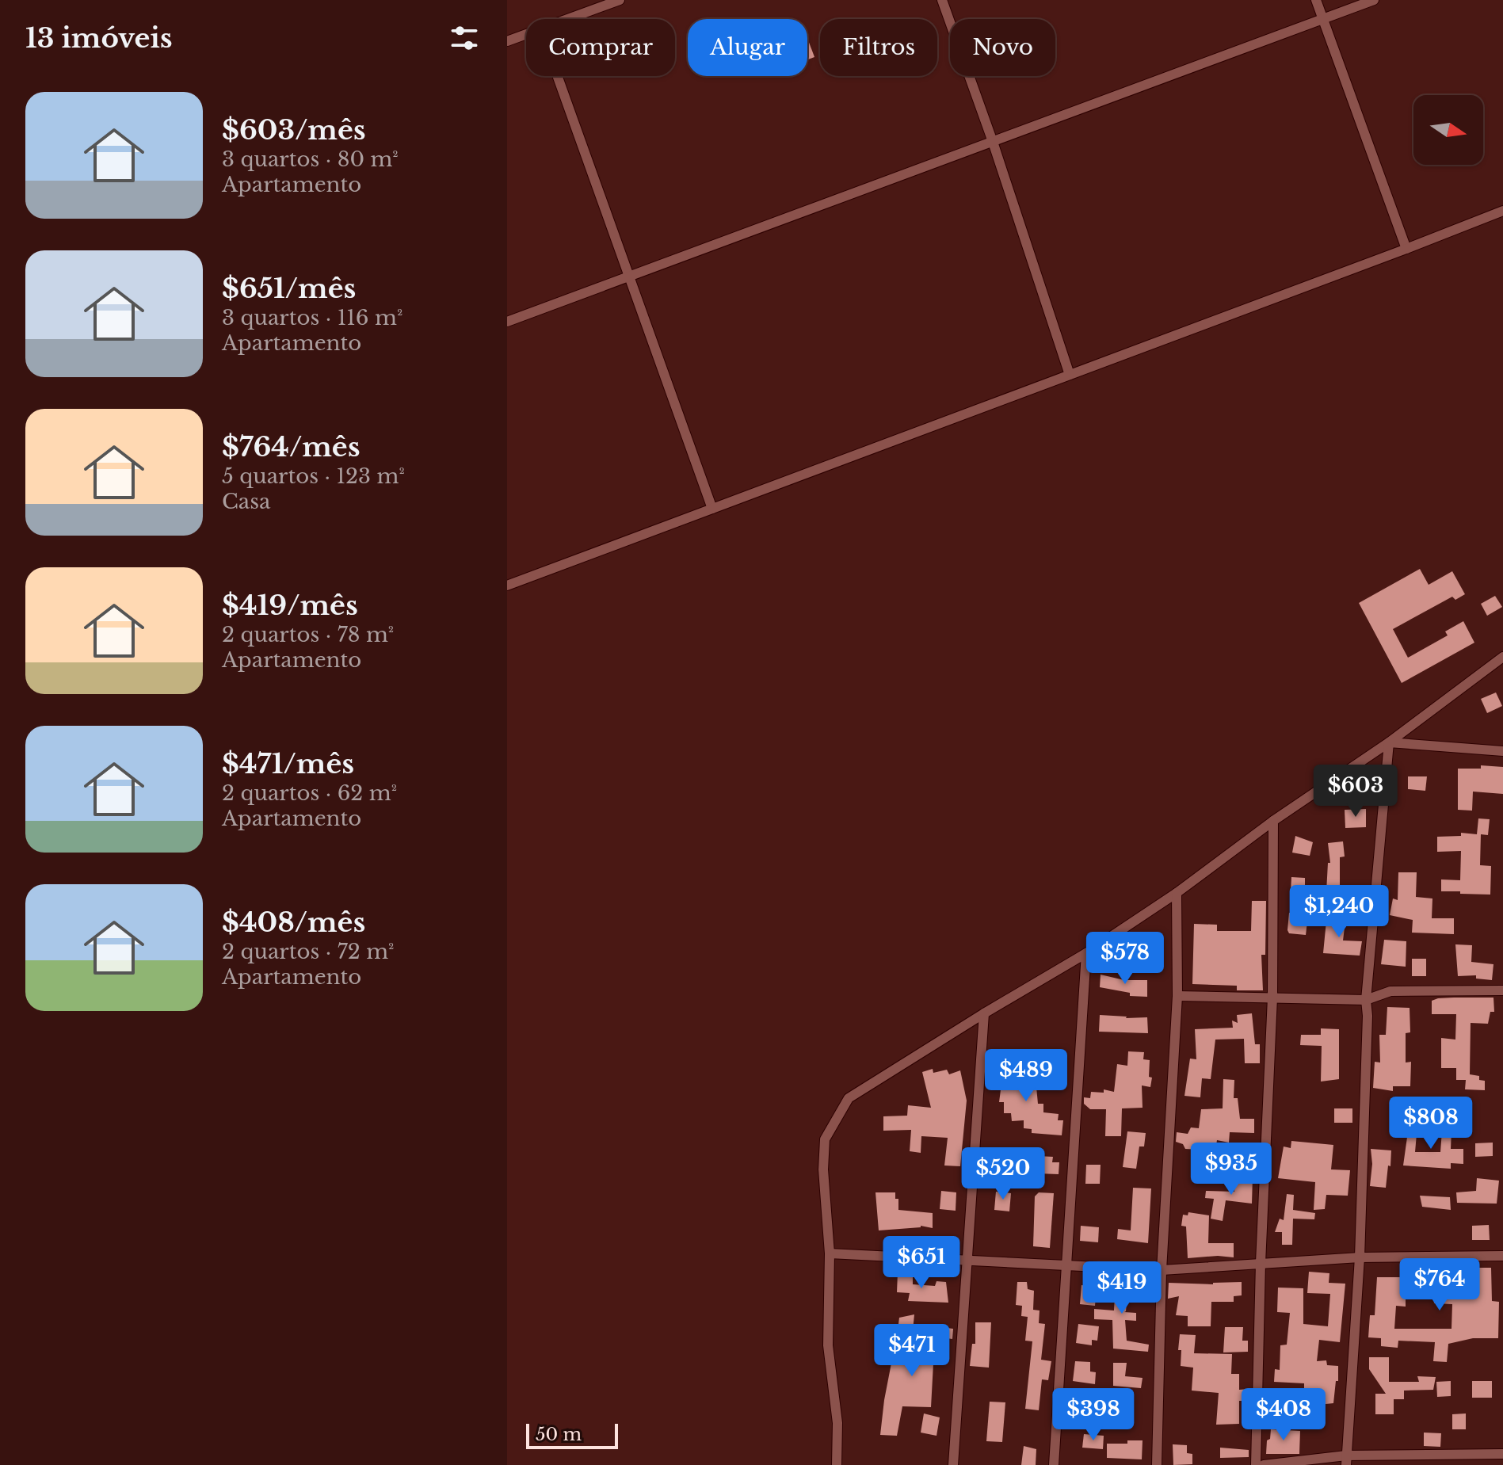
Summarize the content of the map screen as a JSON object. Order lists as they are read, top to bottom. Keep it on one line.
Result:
{"scale_bar":"50 m","north":"right","page":{"heading":"13 imóveis","chip":["Comprar","Alugar","Filtros","Novo"],"list":[{"name":"$603/mês","note":"3 quartos · 80 m² · Apartamento"},{"name":"$651/mês","note":"3 quartos · 116 m² · Apartamento"},{"name":"$764/mês","note":"5 quartos · 123 m² · Casa"},{"name":"$419/mês","note":"2 quartos · 78 m² · Apartamento"},{"name":"$471/mês","note":"2 quartos · 62 m² · Apartamento"},{"name":"$408/mês","note":"2 quartos · 72 m² · Apartamento"}],"price":["$603","$1,240","$578","$489","$808","$935","$520","$651","$764","$419","$471","$398","$408"],"scale":"50 m"}}
